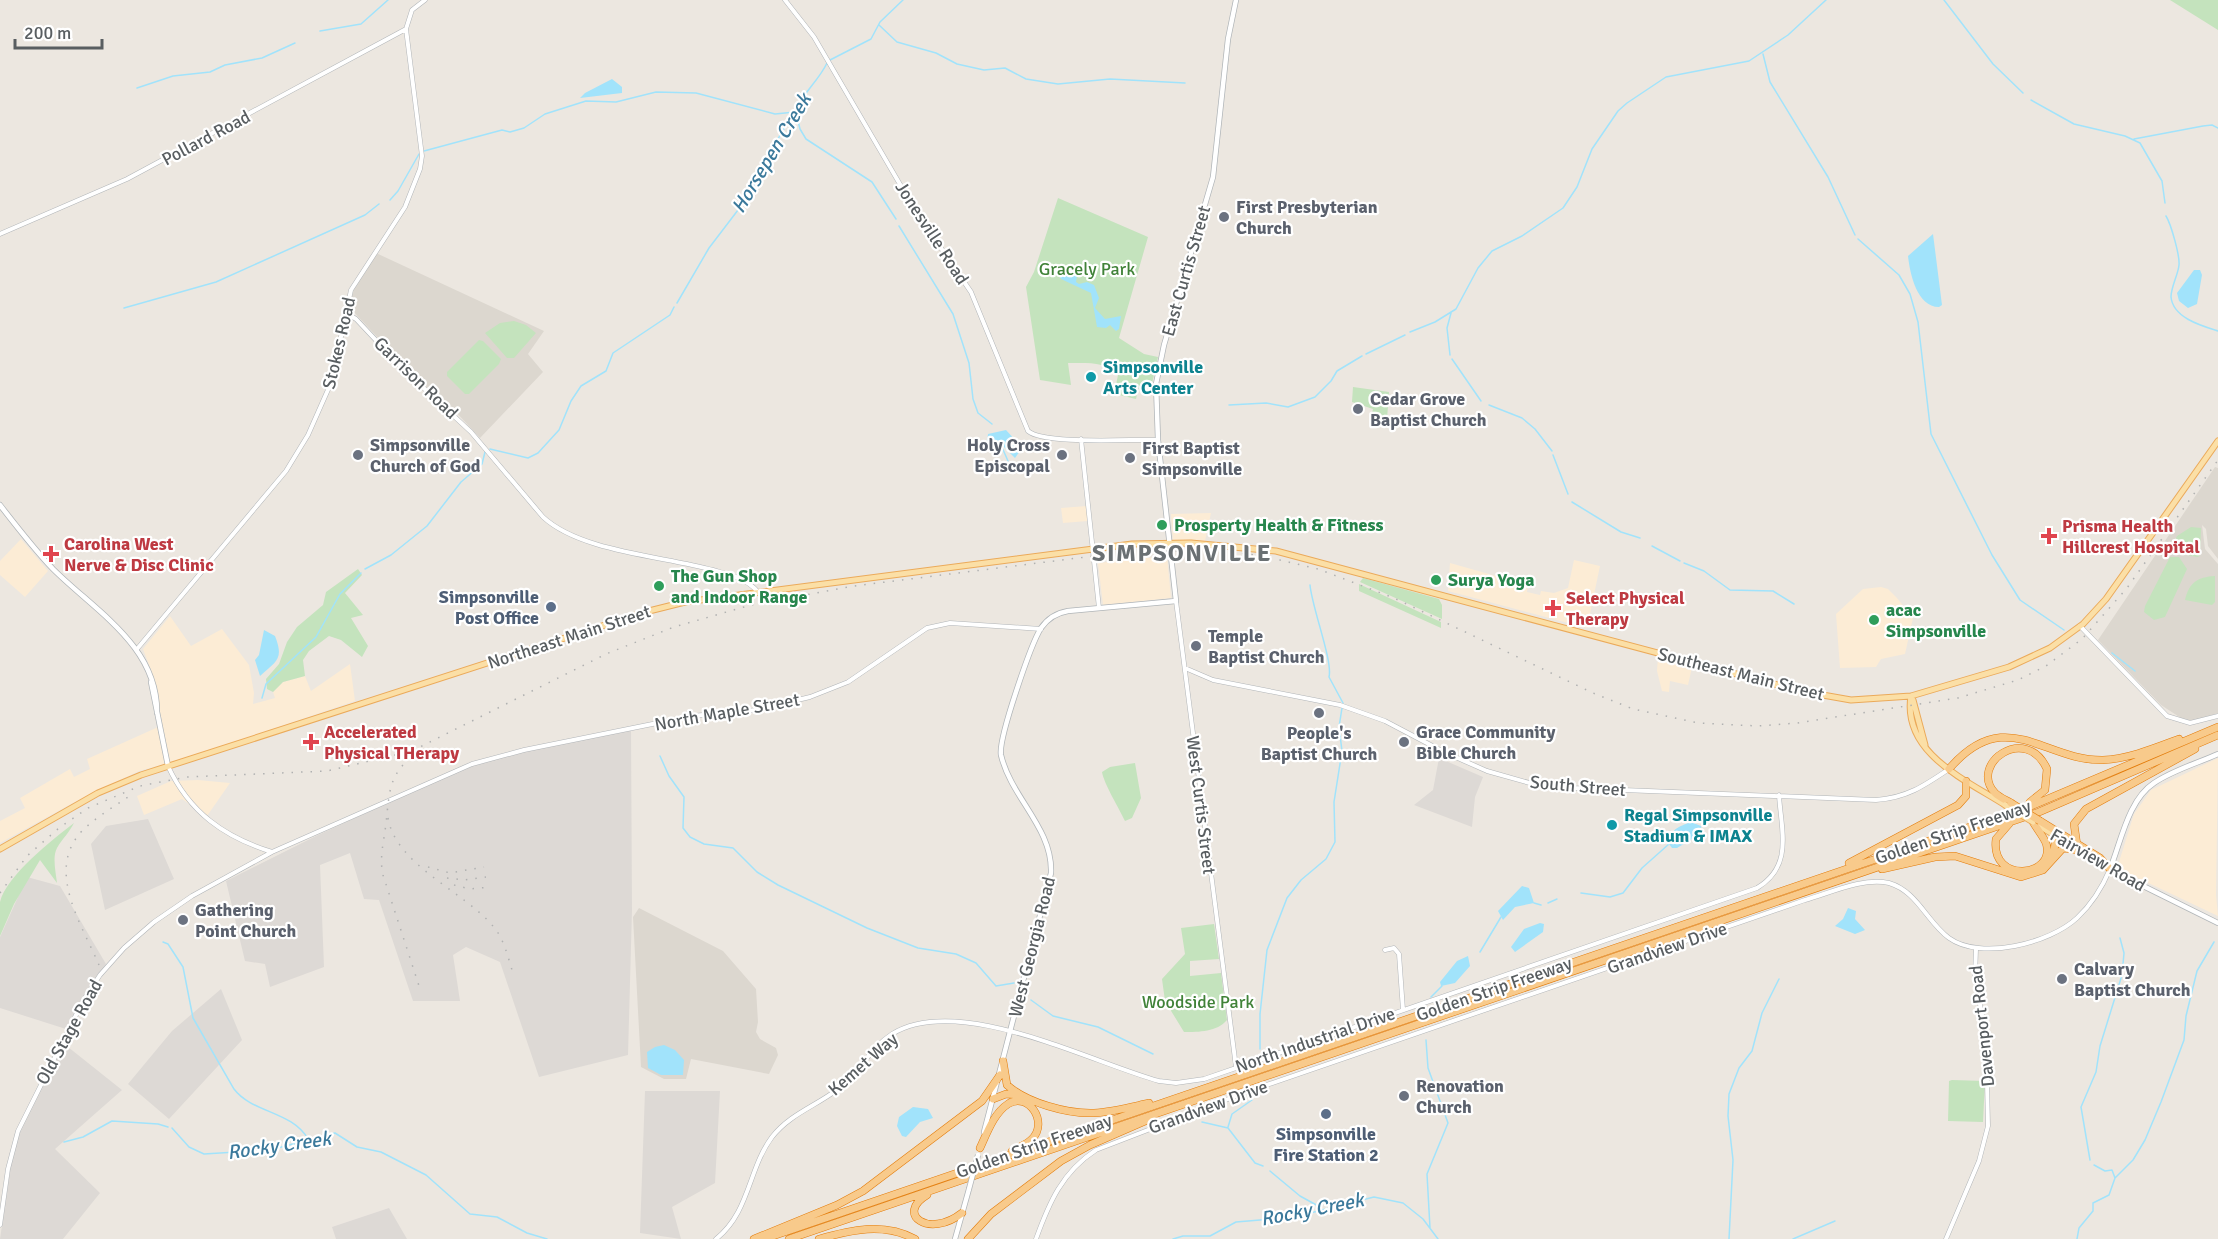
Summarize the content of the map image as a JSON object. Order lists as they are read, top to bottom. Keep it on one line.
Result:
{"streets":{"highway":["Golden Strip Freeway"],"main road":["East Curtis Street","Northeast Main Street","Southeast Main Street","West Curtis Street","Fairview Road","West Georgia Road","Grandview Drive"],"street":["Pollard Road","Jonesville Road","Stokes Road","Garrison Road","North Maple Street","South Street","Davenport Road","Old Stage Road","North Industrial Drive","Kemet Way"]},"crossings":[["Pollard Road","Stokes Road"],["Jonesville Road","East Curtis Street"],["East Curtis Street","Northeast Main Street"],["East Curtis Street","Southeast Main Street"],["East Curtis Street","West Curtis Street"],["Stokes Road","Garrison Road"],["Garrison Road","Northeast Main Street"],["Northeast Main Street","Southeast Main Street"],["Northeast Main Street","West Curtis Street"],["Southeast Main Street","West Curtis Street"],["North Maple Street","West Georgia Road"],["North Maple Street","Old Stage Road"],["South Street","West Curtis Street"],["South Street","North Industrial Drive"],["West Curtis Street","North Industrial Drive"],["Fairview Road","Grandview Drive"],["West Georgia Road","North Industrial Drive"],["West Georgia Road","Kemet Way"],["Grandview Drive","Davenport Road"],["North Industrial Drive","Kemet Way"]],"districts":["SIMPSONVILLE"],"water":["Horsepen Creek","Rocky Creek"],"parks":["Gracely Park","Woodside Park"],"places":{"other":["First Presbyterian Church","Simpsonville Arts Center","Cedar Grove Baptist Church","Simpsonville Church of God","Holy Cross Episcopal","First Baptist Simpsonville","Prosperty Health & Fitness","Surya Yoga","The Gun Shop and Indoor Range","Simpsonville Post Office","acac Simpsonville","Temple Baptist Church","People's Baptist Church","Grace Community Bible Church","Regal Simpsonville Stadium & IMAX","Gathering Point Church","Calvary Baptist Church","Renovation Church","Simpsonville Fire Station 2"],"health":["Prisma Health Hillcrest Hospital","Carolina West Nerve & Disc Clinic","Select Physical Therapy","Accelerated Physical THerapy"]},"scale_bar":"200 m"}
